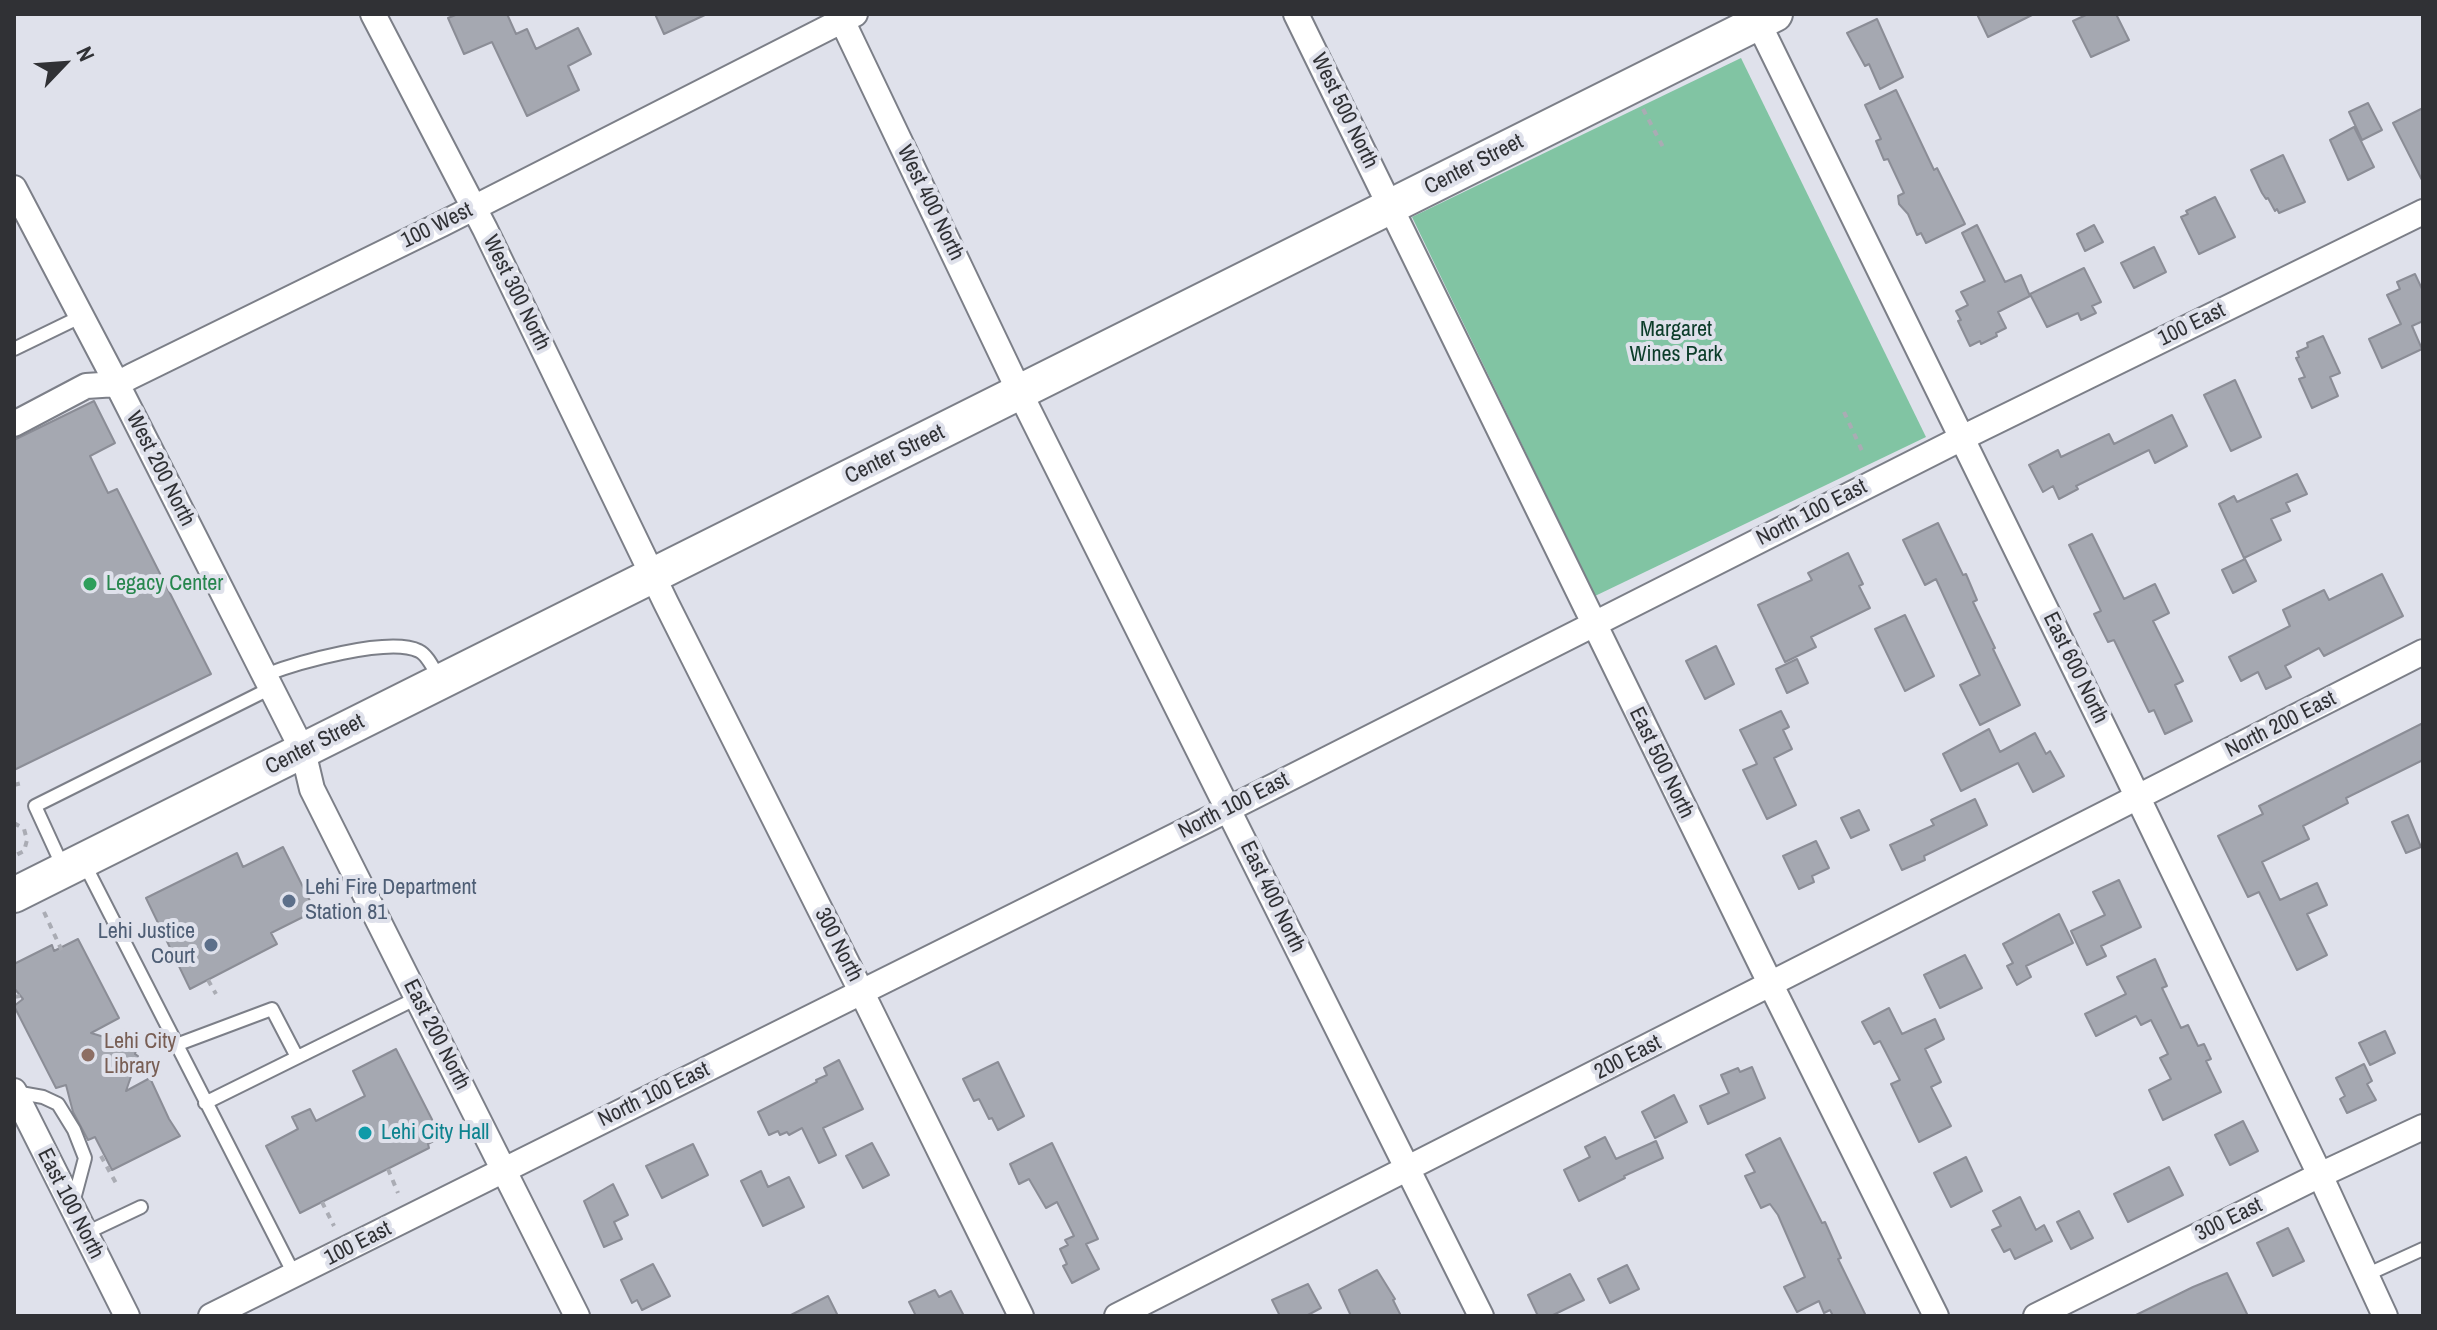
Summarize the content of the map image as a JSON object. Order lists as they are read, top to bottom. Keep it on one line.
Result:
{"streets":{"street":["West 500 North","Center Street","West 400 North","100 West","West 300 North","100 East","West 200 North","North 100 East","East 600 North","North 200 East","East 500 North","East 400 North","300 North","East 200 North","200 East","East 100 North","300 East"]},"crossings":[["West 500 North","Center Street"],["West 500 North","East 500 North"],["Center Street","West 400 North"],["Center Street","West 300 North"],["Center Street","West 200 North"],["Center Street","East 600 North"],["Center Street","East 500 North"],["Center Street","East 400 North"],["Center Street","300 North"],["Center Street","East 200 North"],["West 400 North","100 West"],["West 400 North","East 400 North"],["100 West","West 300 North"],["100 West","West 200 North"],["West 300 North","300 North"],["100 East","North 100 East"],["100 East","East 600 North"],["100 East","East 200 North"],["West 200 North","East 200 North"],["North 100 East","East 600 North"],["North 100 East","East 500 North"],["North 100 East","East 400 North"],["North 100 East","300 North"],["North 100 East","East 200 North"],["East 600 North","North 200 East"],["East 600 North","200 East"],["East 600 North","300 East"],["North 200 East","200 East"],["East 500 North","200 East"],["East 400 North","200 East"]],"parks":["Margaret Wines Park"],"places":["Legacy Center","Lehi Fire Department Station 81","Lehi Justice Court","Lehi City Library","Lehi City Hall"],"north":"top right"}
